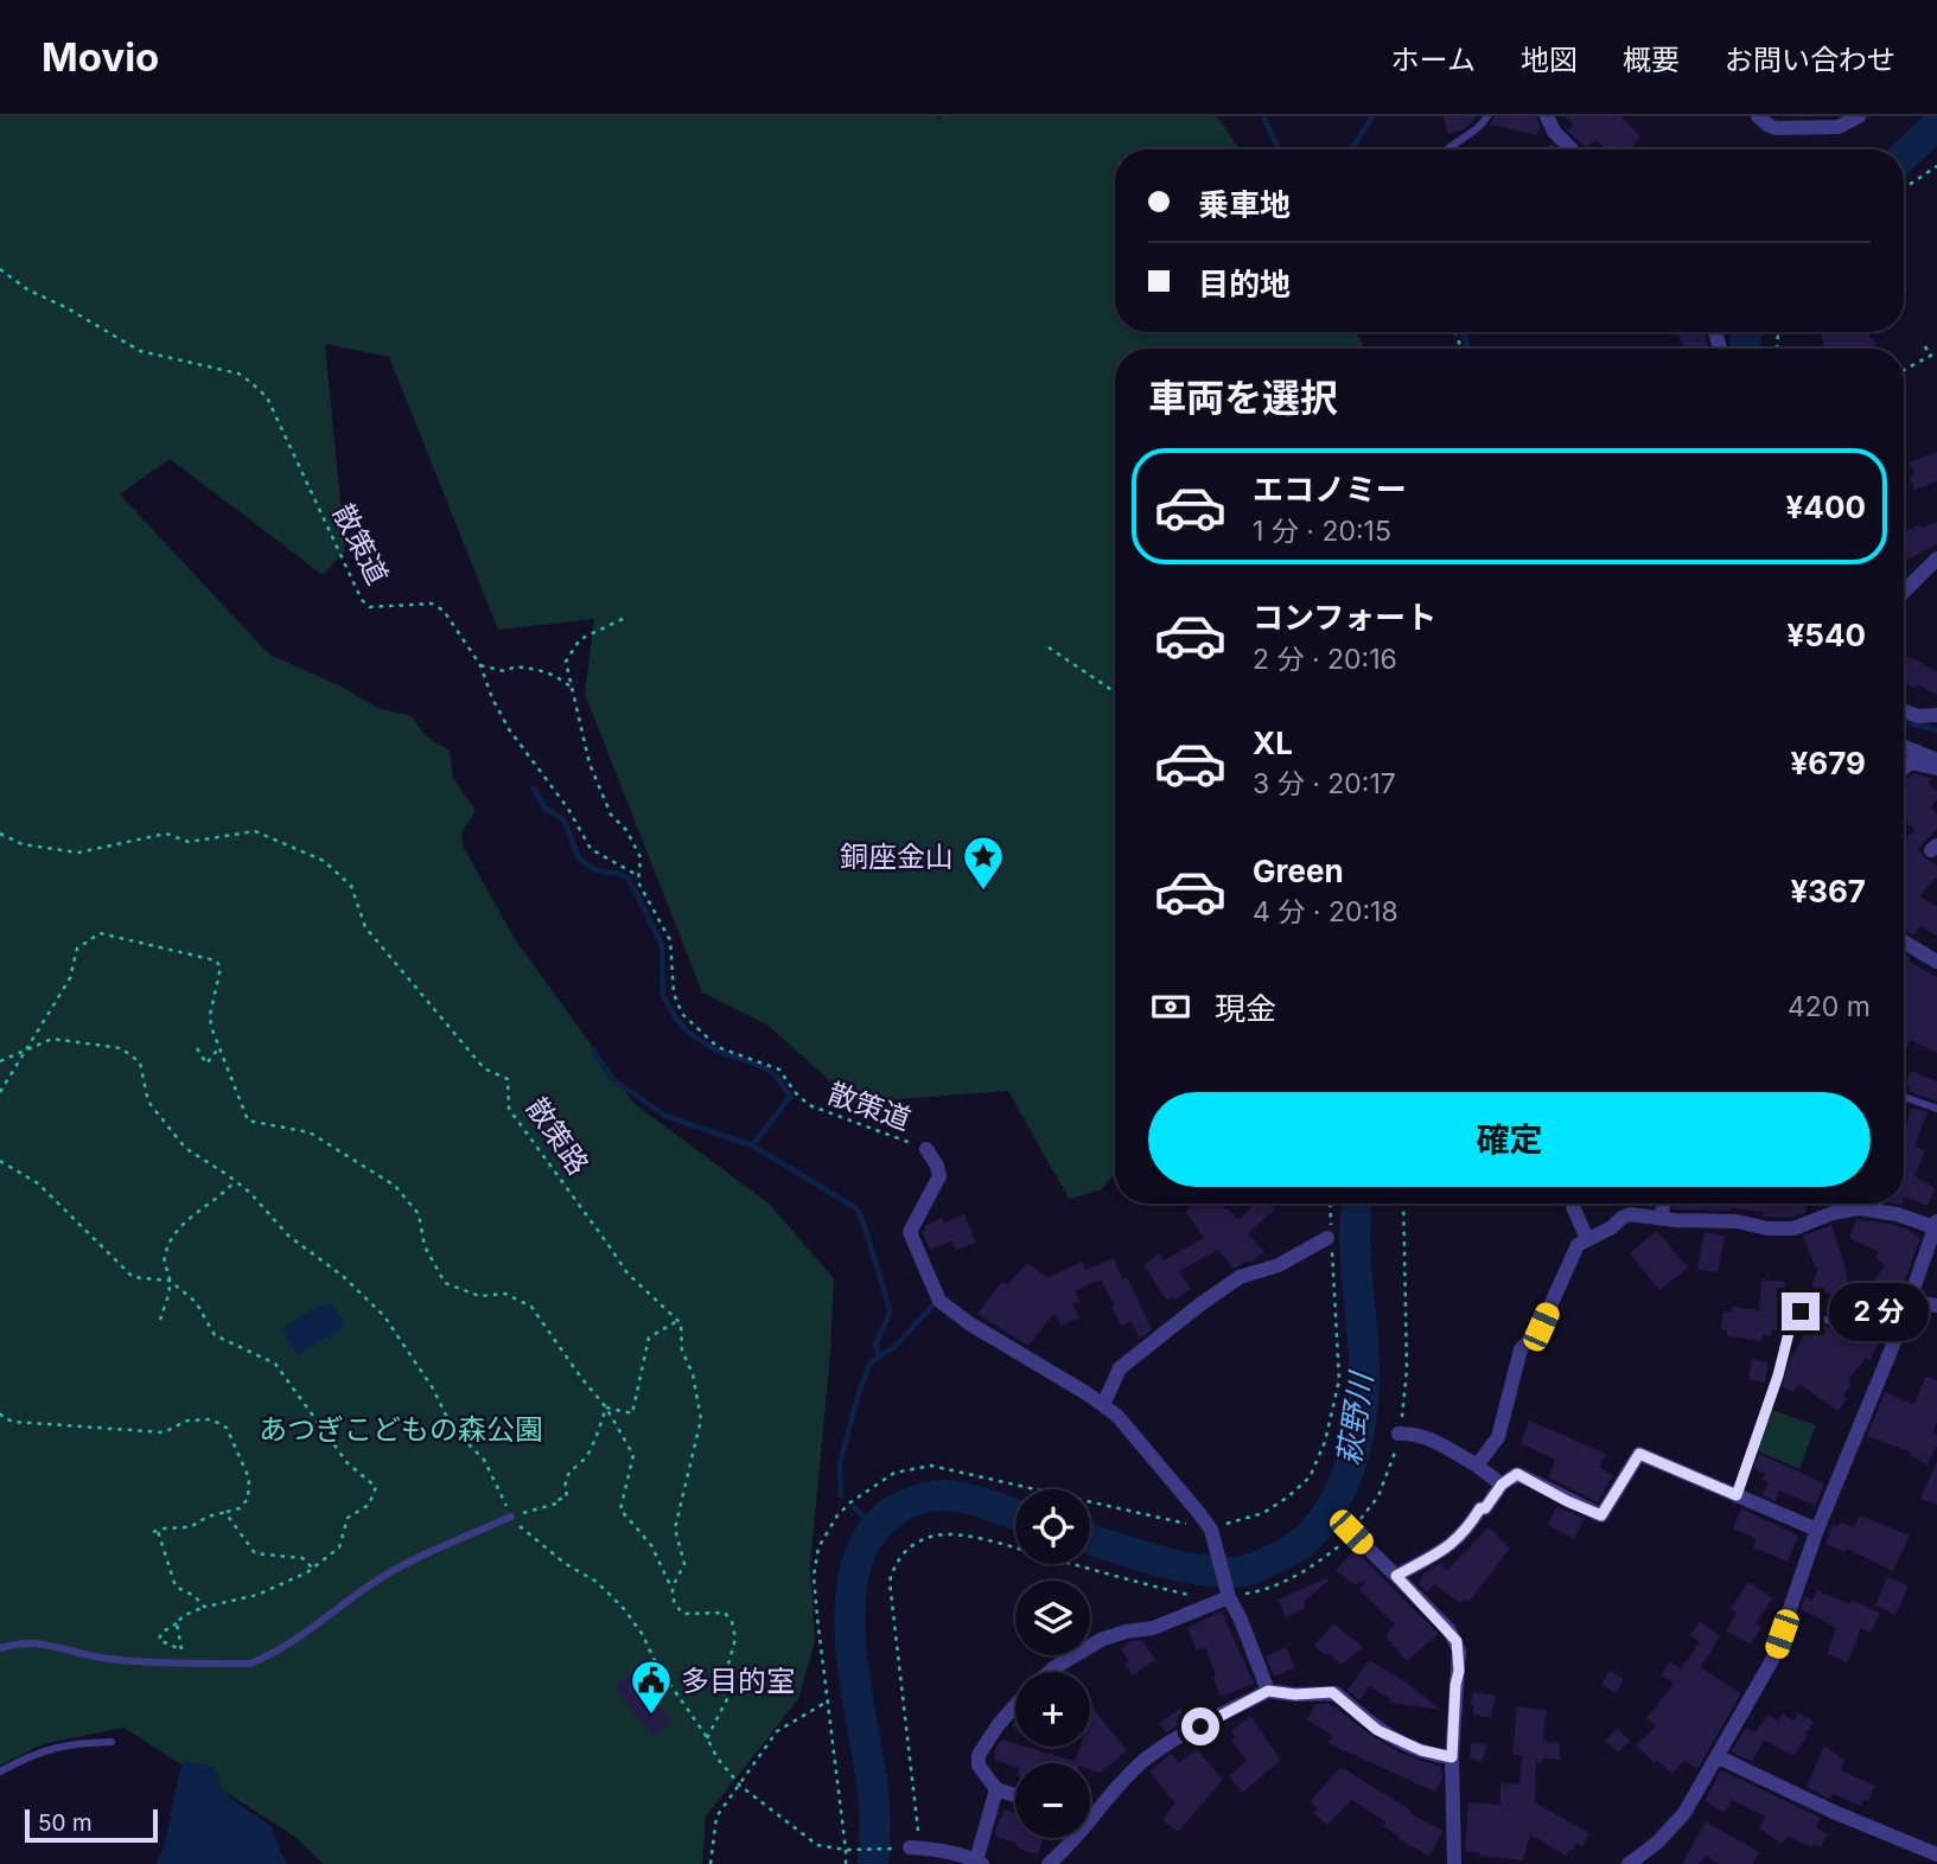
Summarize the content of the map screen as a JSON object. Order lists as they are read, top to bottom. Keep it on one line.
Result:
{"streets":{"path":["散策道","散策路"]},"water":["萩野川"],"parks":["あつぎこどもの森公園"],"places":{"place":["銅座金山"],"public building":["多目的室"]},"scale_bar":"50 m","page":{"header":"Movio","nav":["ホーム","地図","概要","お問い合わせ"],"banner":["乗車地","目的地"],"heading":"車両を選択","list":[{"name":"エコノミー","note":"1 分 · 20:15","value":"¥400"},{"name":"コンフォート","note":"2 分 · 20:16","value":"¥540"},{"name":"XL","note":"3 分 · 20:17","value":"¥679"},{"name":"Green","note":"4 分 · 20:18","value":"¥367"}],"pay":["現金","420 m"],"buttons":"確定","bubble":"2 分","map_buttons":["+","−"],"scale":"50 m"}}
